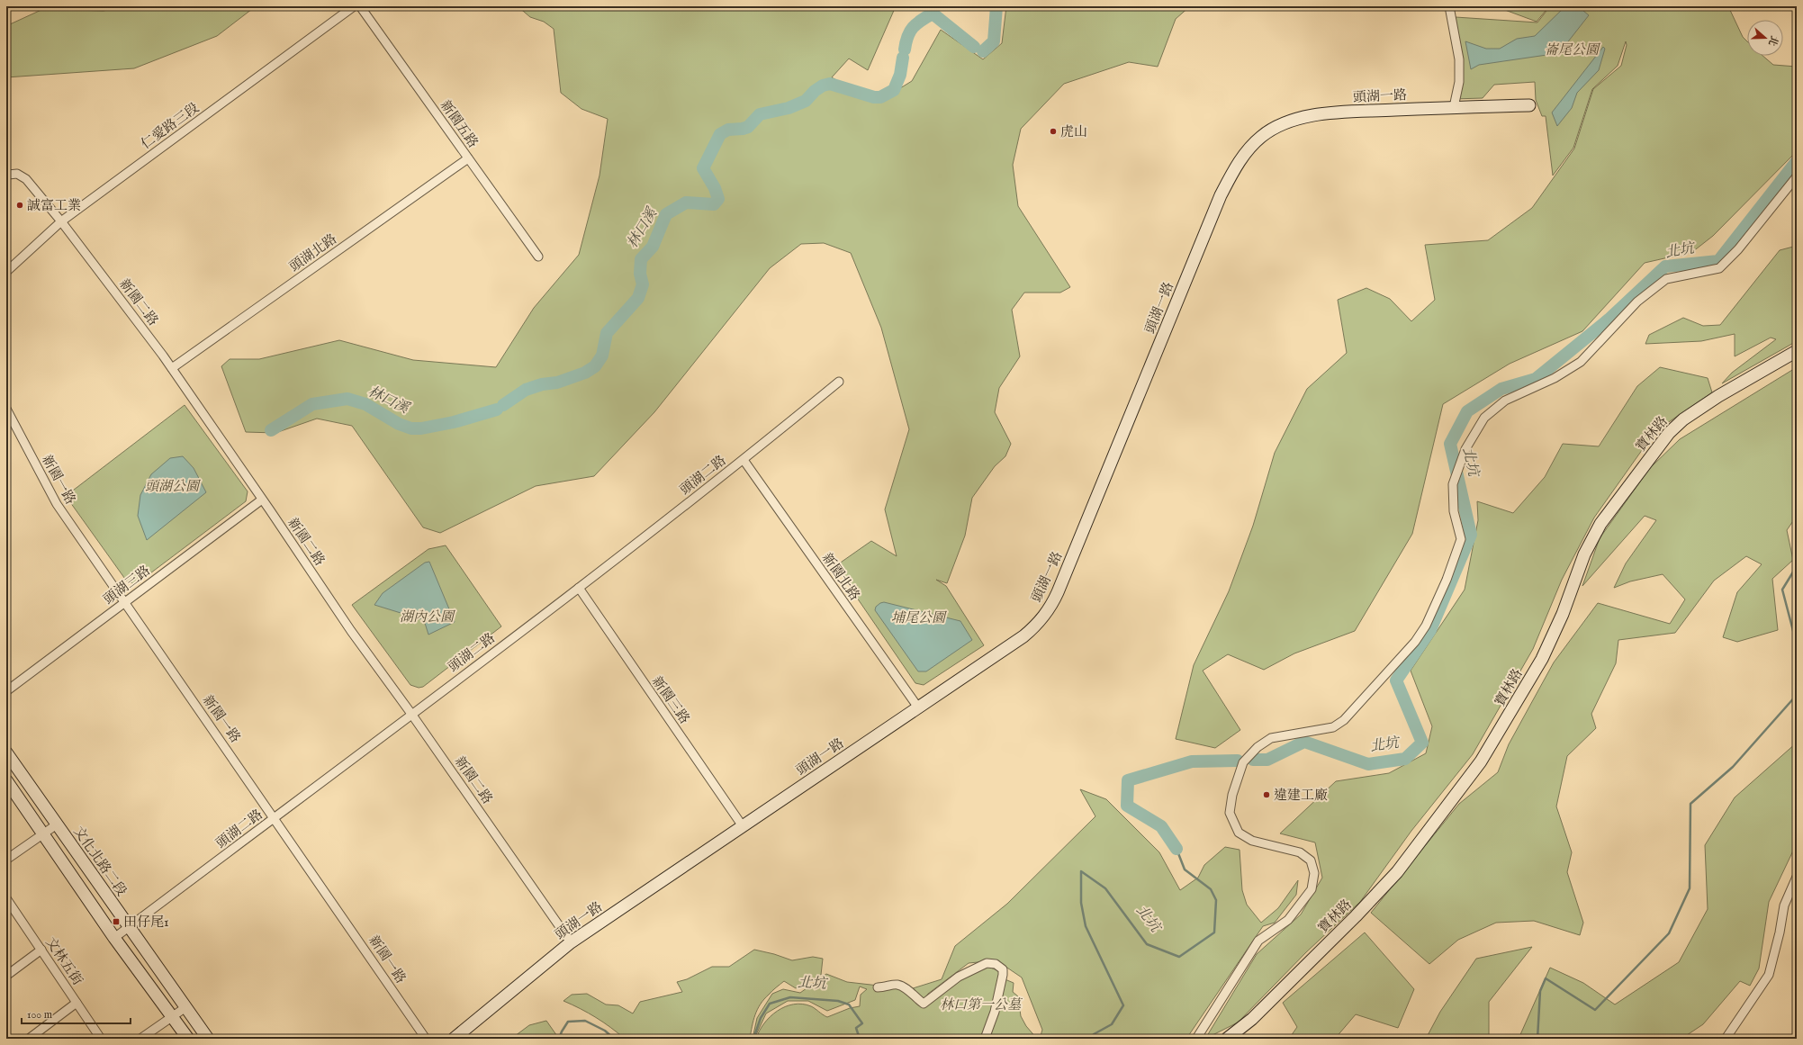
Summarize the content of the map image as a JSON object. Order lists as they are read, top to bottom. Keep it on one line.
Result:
{"streets":{"street":["頭湖一路","新園五路","仁愛路三段","頭湖北路","新園二路","寶林路","頭湖二路","新園一路","新園北路","頭湖三路","新園三路","文化北路二段","文林五街"]},"crossings":[["頭湖一路","新園二路"],["頭湖一路","新園北路"],["頭湖一路","新園三路"],["新園五路","頭湖北路"],["仁愛路三段","新園二路"],["頭湖北路","新園二路"],["新園二路","頭湖二路"],["新園二路","頭湖三路"],["頭湖二路","新園一路"],["頭湖二路","新園北路"],["頭湖二路","新園三路"],["頭湖二路","文化北路二段"],["新園一路","頭湖三路"]],"water":["林口溪","北坑"],"parks":["崙尾公園","頭湖公園","湖內公園","埔尾公園","林口第一公墓"],"places":{"other":["虎山","誠富工業","違建工廠"],"transit":["田仔尾1"]},"scale_bar":"100 m","north":"right"}
